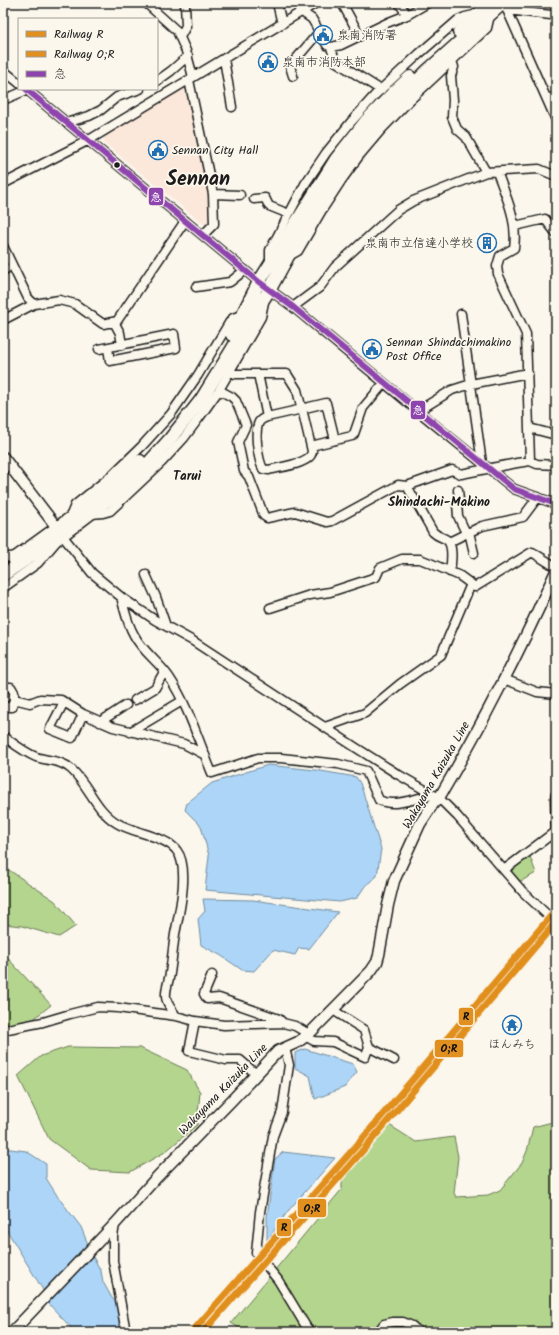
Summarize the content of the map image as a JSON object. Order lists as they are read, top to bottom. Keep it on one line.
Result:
{"streets":{"main road":["Wakayama Kaizuka Line"]},"districts":["Sennan","Tarui","Shindachi-Makino"],"places":{"public building":["泉南消防署","泉南市消防本部","Sennan City Hall","Sennan Shindachimakino Post Office"],"building":["泉南市立信達小学校"],"temple":["ほんみち"]},"lines":["transit line 急","rail line R","rail line O;R"],"legend":["Railway R","Railway O;R","急"]}
